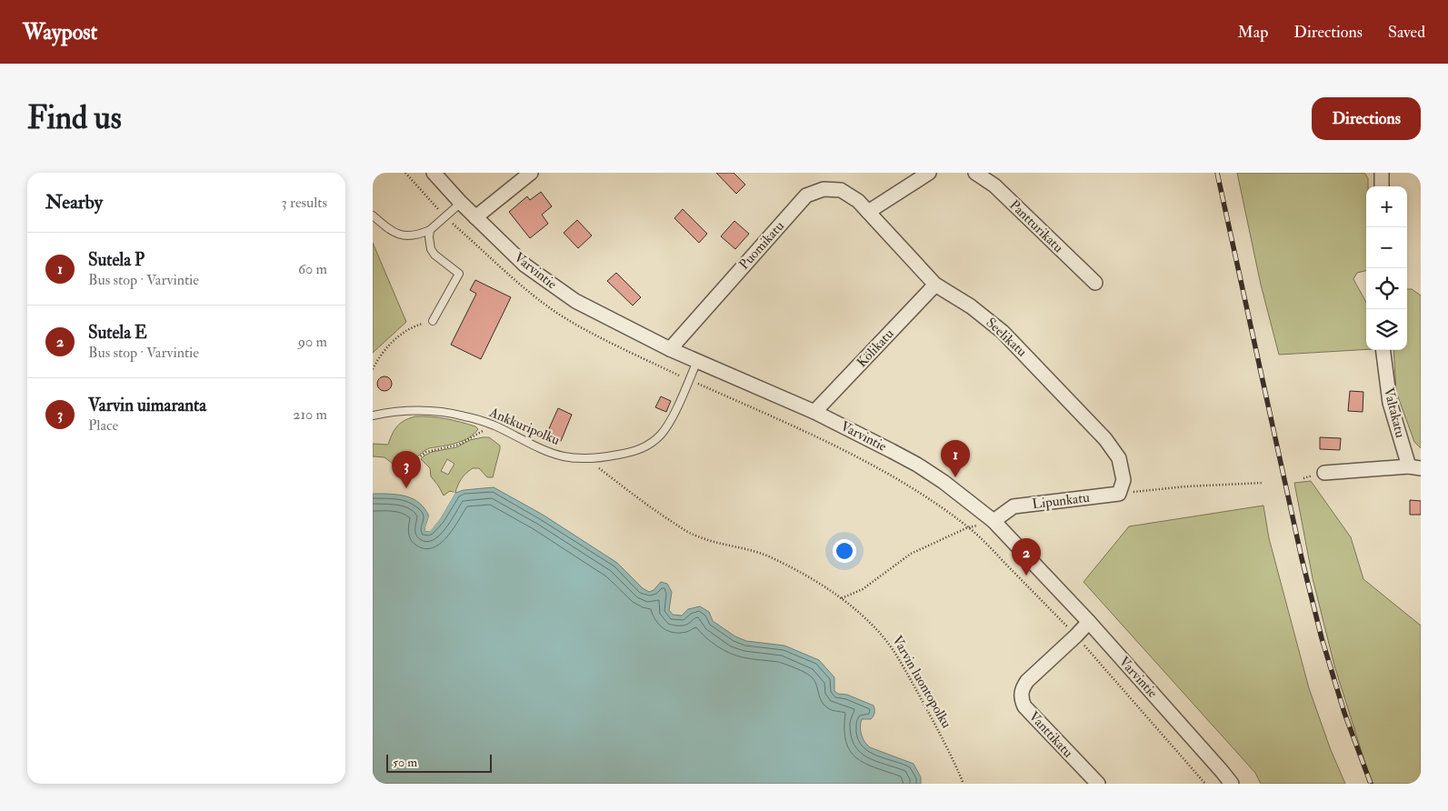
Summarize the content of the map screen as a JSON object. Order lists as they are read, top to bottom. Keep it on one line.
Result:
{"streets":{"street":["Pantturikatu","Puomikatu","Varvintie","Seelikatu","Kölikatu","Valtakatu","Lipunkatu","Vanttikatu"],"lane":["Ankkuripolku"],"path":["Varvin luontopolku"]},"crossings":[["Puomikatu","Varvintie"],["Puomikatu","Seelikatu"],["Varvintie","Kölikatu"],["Varvintie","Ankkuripolku"],["Varvintie","Lipunkatu"],["Varvintie","Vanttikatu"],["Seelikatu","Kölikatu"],["Seelikatu","Lipunkatu"],["Ankkuripolku","Varvin luontopolku"]],"scale_bar":"50 m","page":{"header":"Waypost","nav":["Map","Directions","Saved"],"buttons":"Directions","title":"Find us","heading":["Nearby","3 results"],"map_buttons":["+","−"],"list":[{"mark":"1","name":"Sutela P","note":"Bus stop · Varvintie","value":"60 m"},{"mark":"2","name":"Sutela E","note":"Bus stop · Varvintie","value":"90 m"},{"mark":"3","name":"Varvin uimaranta","note":"Place","value":"210 m"}],"pins":["1","3","2"],"scale":"50 m"}}
